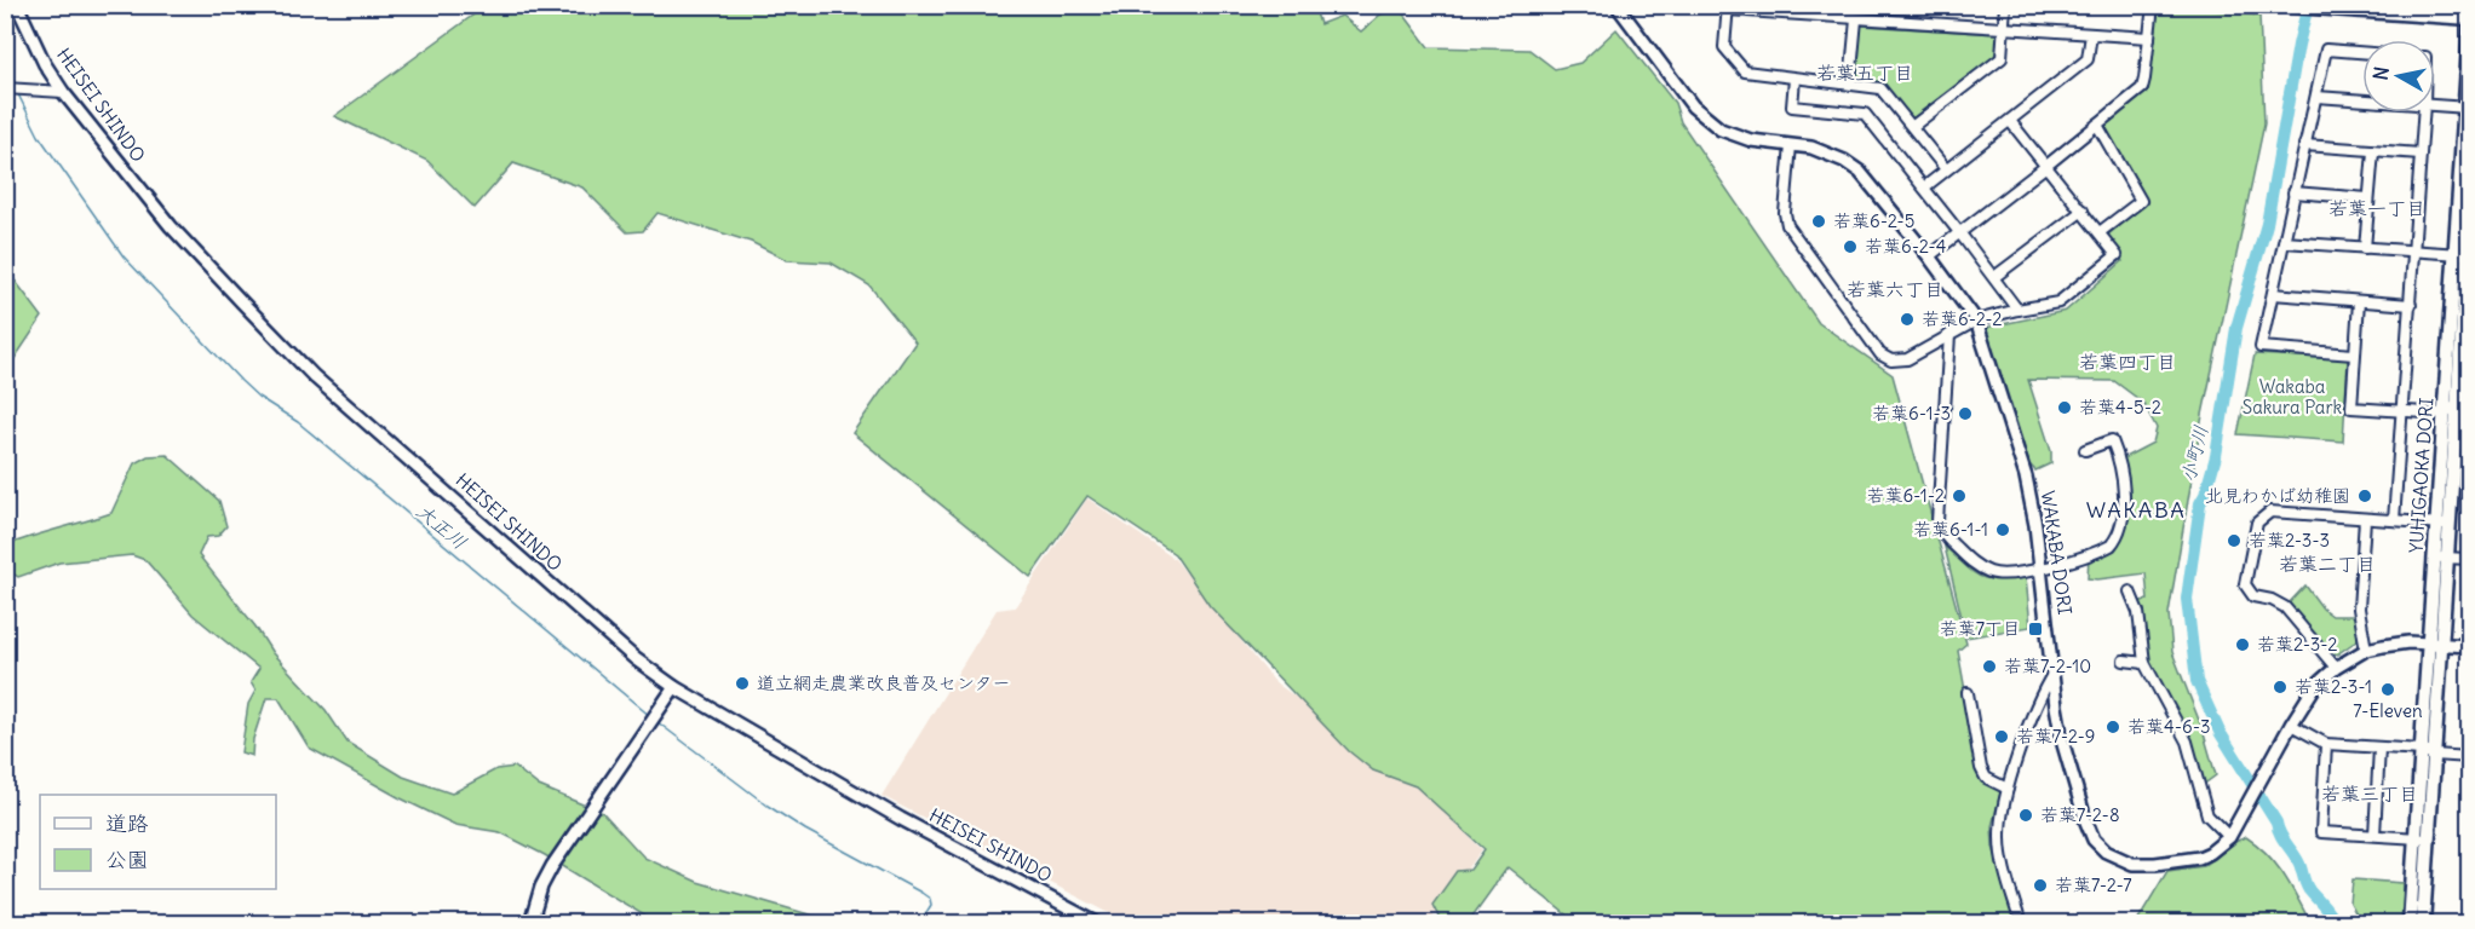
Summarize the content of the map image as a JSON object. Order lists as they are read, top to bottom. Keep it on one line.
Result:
{"streets":{"main road":["YUHIGAOKA DORI"],"street":["HEISEI SHINDO","WAKABA DORI"]},"crossings":[["YUHIGAOKA DORI","WAKABA DORI"]],"districts":["若葉五丁目","若葉一丁目","若葉六丁目","若葉四丁目","WAKABA","若葉二丁目","若葉三丁目"],"water":["小町川","大正川"],"parks":["Wakaba Sakura Park"],"places":{"other":["若葉6-2-5","若葉6-2-4","若葉6-2-2","若葉4-5-2","若葉6-1-3","若葉6-1-2","北見わかば幼稚園","若葉6-1-1","若葉2-3-3","若葉2-3-2","若葉7-2-10","道立網走農業改良普及センター","若葉2-3-1","7-Eleven","若葉4-6-3","若葉7-2-9","若葉7-2-8","若葉7-2-7"],"transit":["若葉7丁目"]},"legend":["道路","公園"],"north":"left"}
